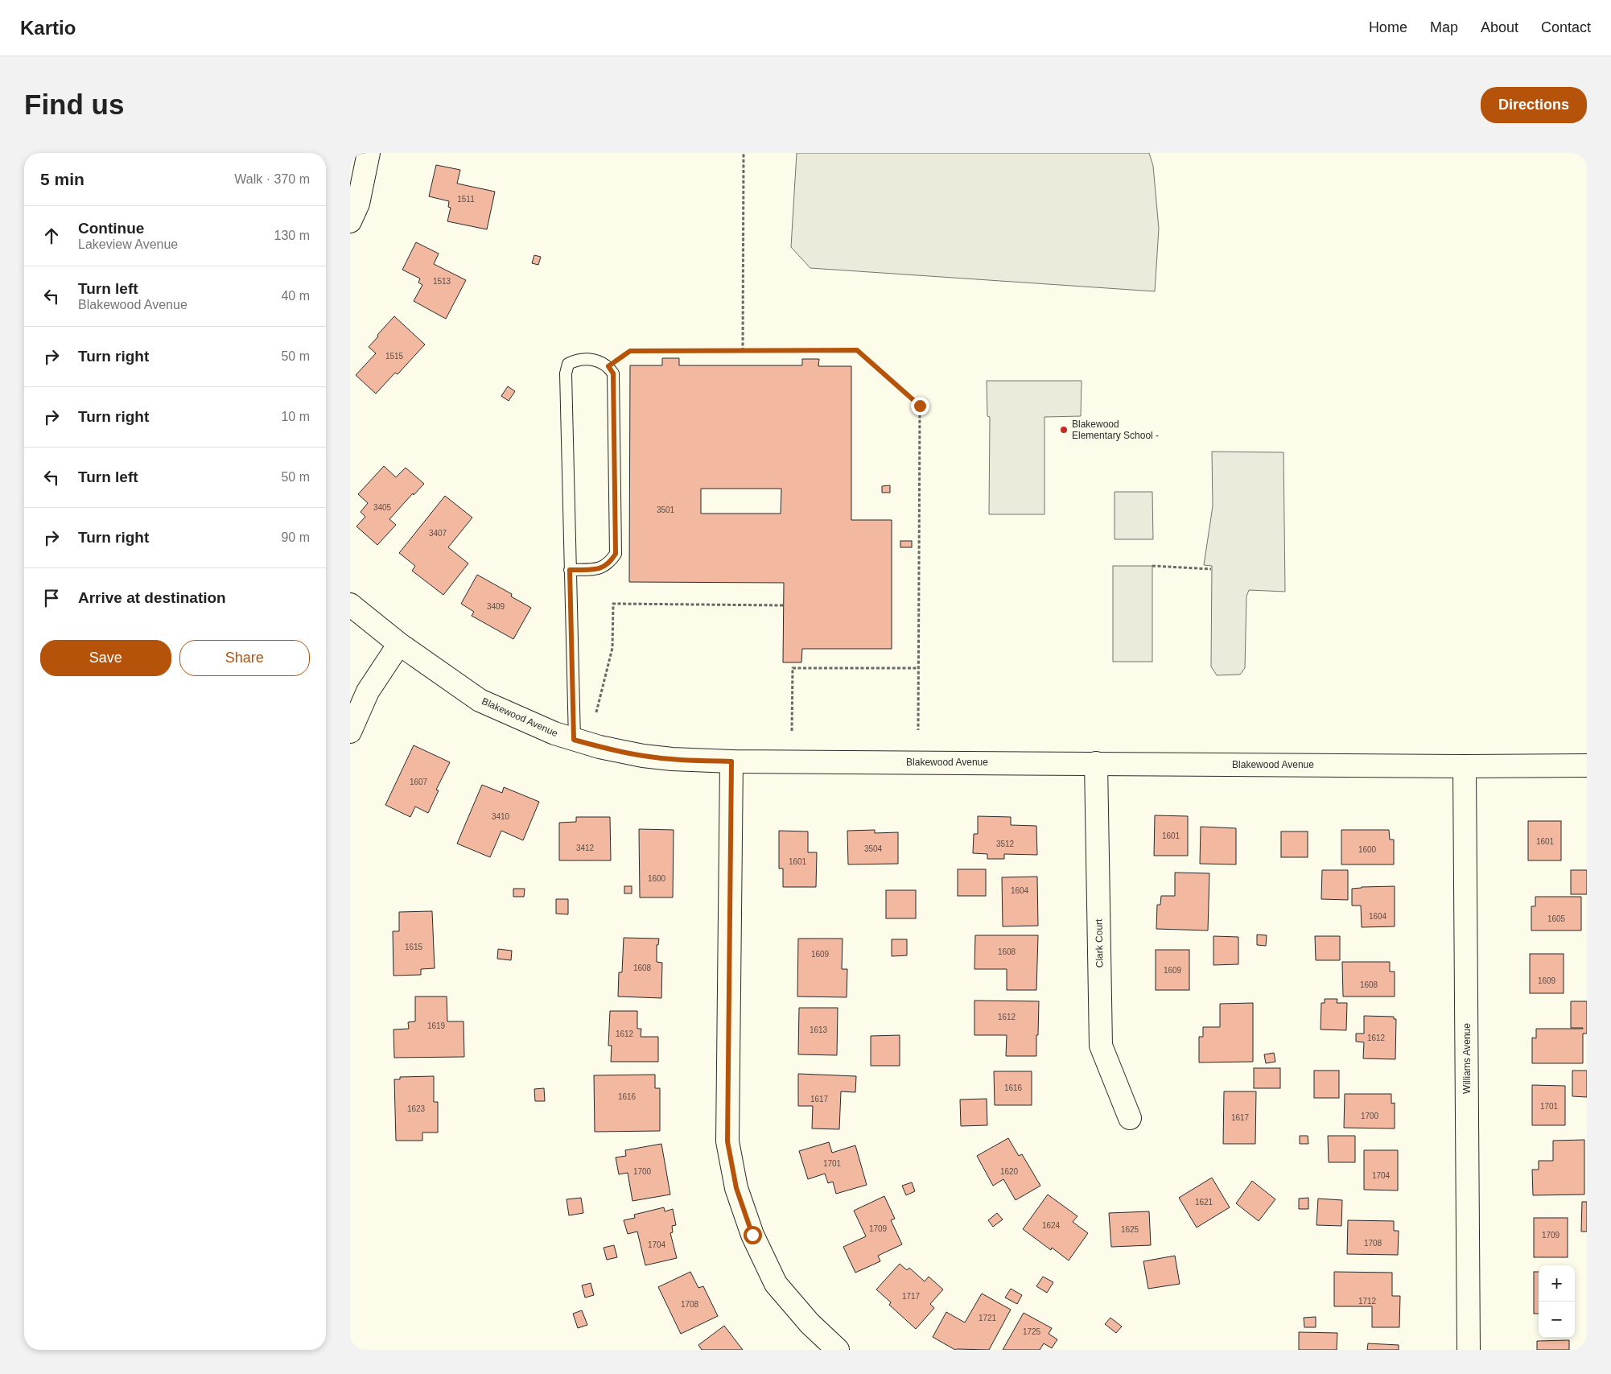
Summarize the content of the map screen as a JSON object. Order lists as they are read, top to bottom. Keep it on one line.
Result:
{"streets":{"street":["Blakewood Avenue","Clark Court","Williams Avenue"]},"crossings":[["Blakewood Avenue","Clark Court"],["Blakewood Avenue","Williams Avenue"]],"places":["Blakewood Elementary School -"],"house_numbers":["1511","1513","1515","3405","3501","3407","3409","1607","3410","1601","1601","3512","3412","3504","1600","1601","1600","1604","1604","1605","1615","1608","1609","1608","1609","1609","1608","1612","1619","1613","1612","1612","1616","1616","1617","1701","1623","1700","1617","1701","1700","1620","1704","1621","1624","1709","1625","1709","1708","1704","1717","1712","1708","1721","1725"],"page":{"header":"Kartio","nav":["Home","Map","About","Contact"],"buttons":["Directions",["Save","Share"]],"title":"Find us","heading":["5 min","Walk · 370 m"],"list":[["Continue","Lakeview Avenue","130 m"],["Turn left","Blakewood Avenue","40 m"],["Turn right","50 m"],["Turn right","10 m"],["Turn left","50 m"],["Turn right","90 m"],"Arrive at destination"],"map_buttons":["+","−"]}}
